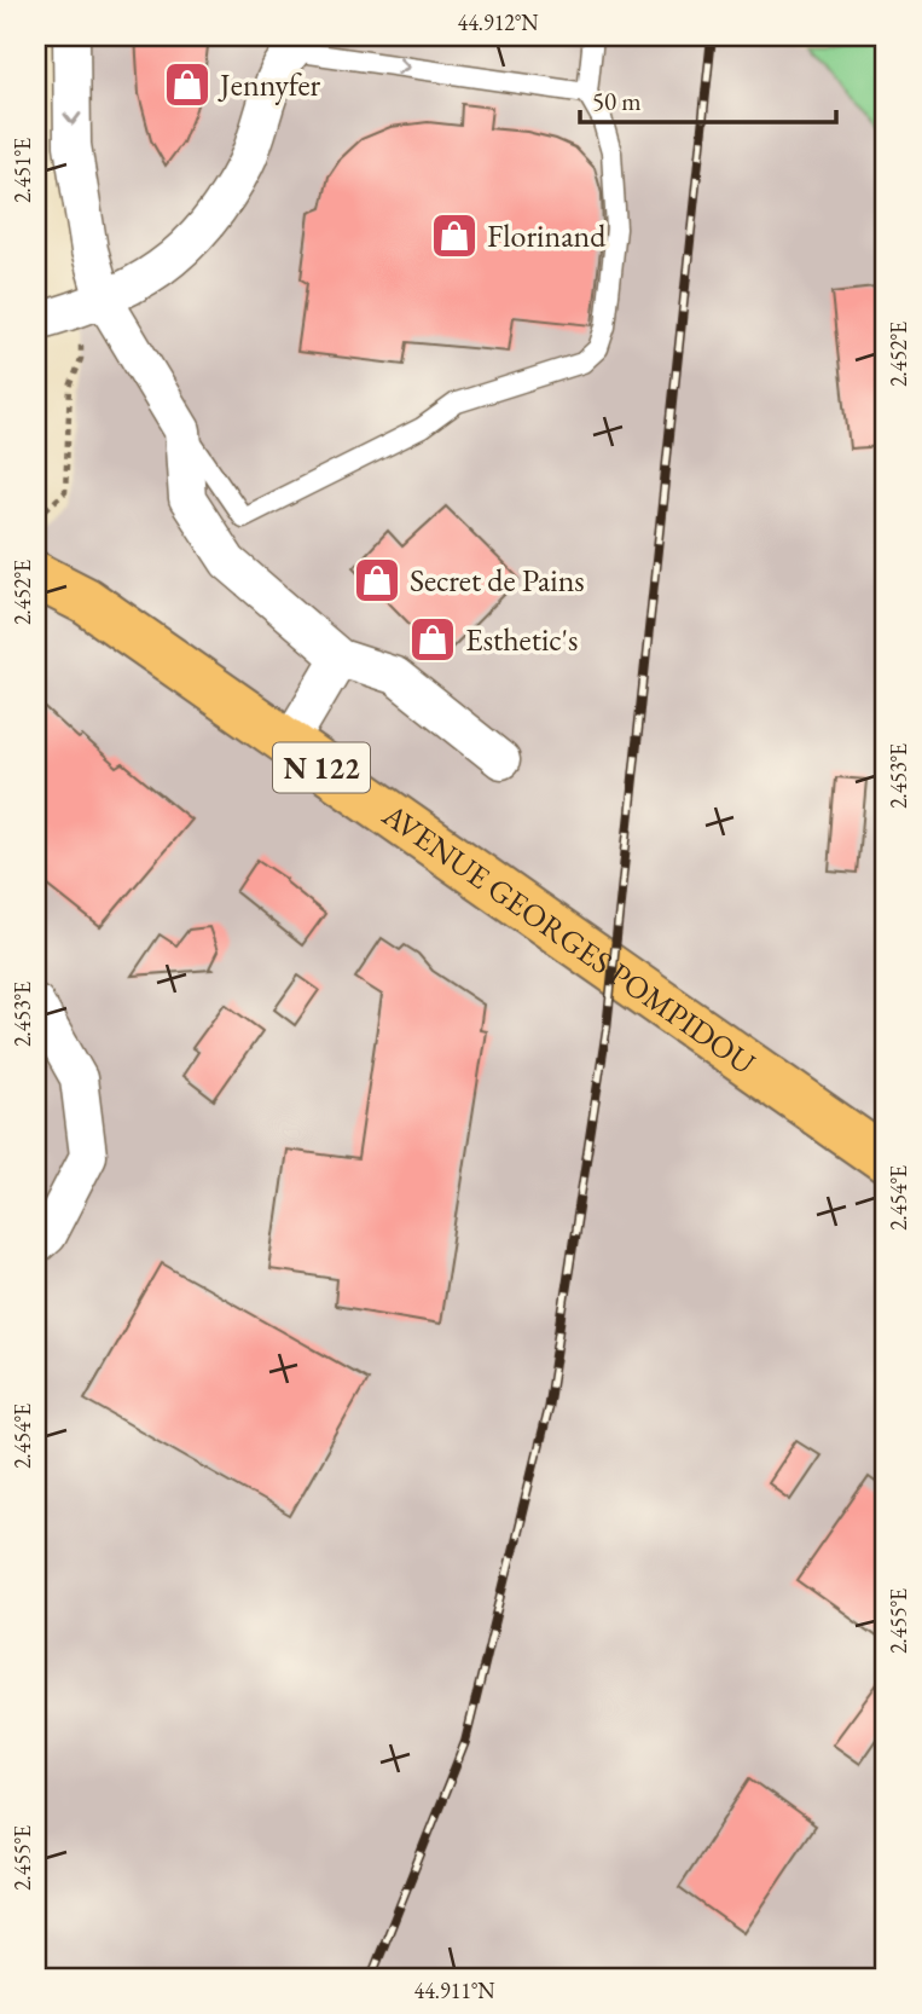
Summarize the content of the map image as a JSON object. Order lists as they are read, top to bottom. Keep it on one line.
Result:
{"streets":{"main road":["N 122","AVENUE GEORGES POMPIDOU"]},"places":{"shop":["Jennyfer","Florinand","Secret de Pains","Esthetic's"]},"scale_bar":"50 m","coordinates":["44.912°N","2.451°E","2.452°E","2.453°E","2.454°E","2.455°E","44.911°N"]}
